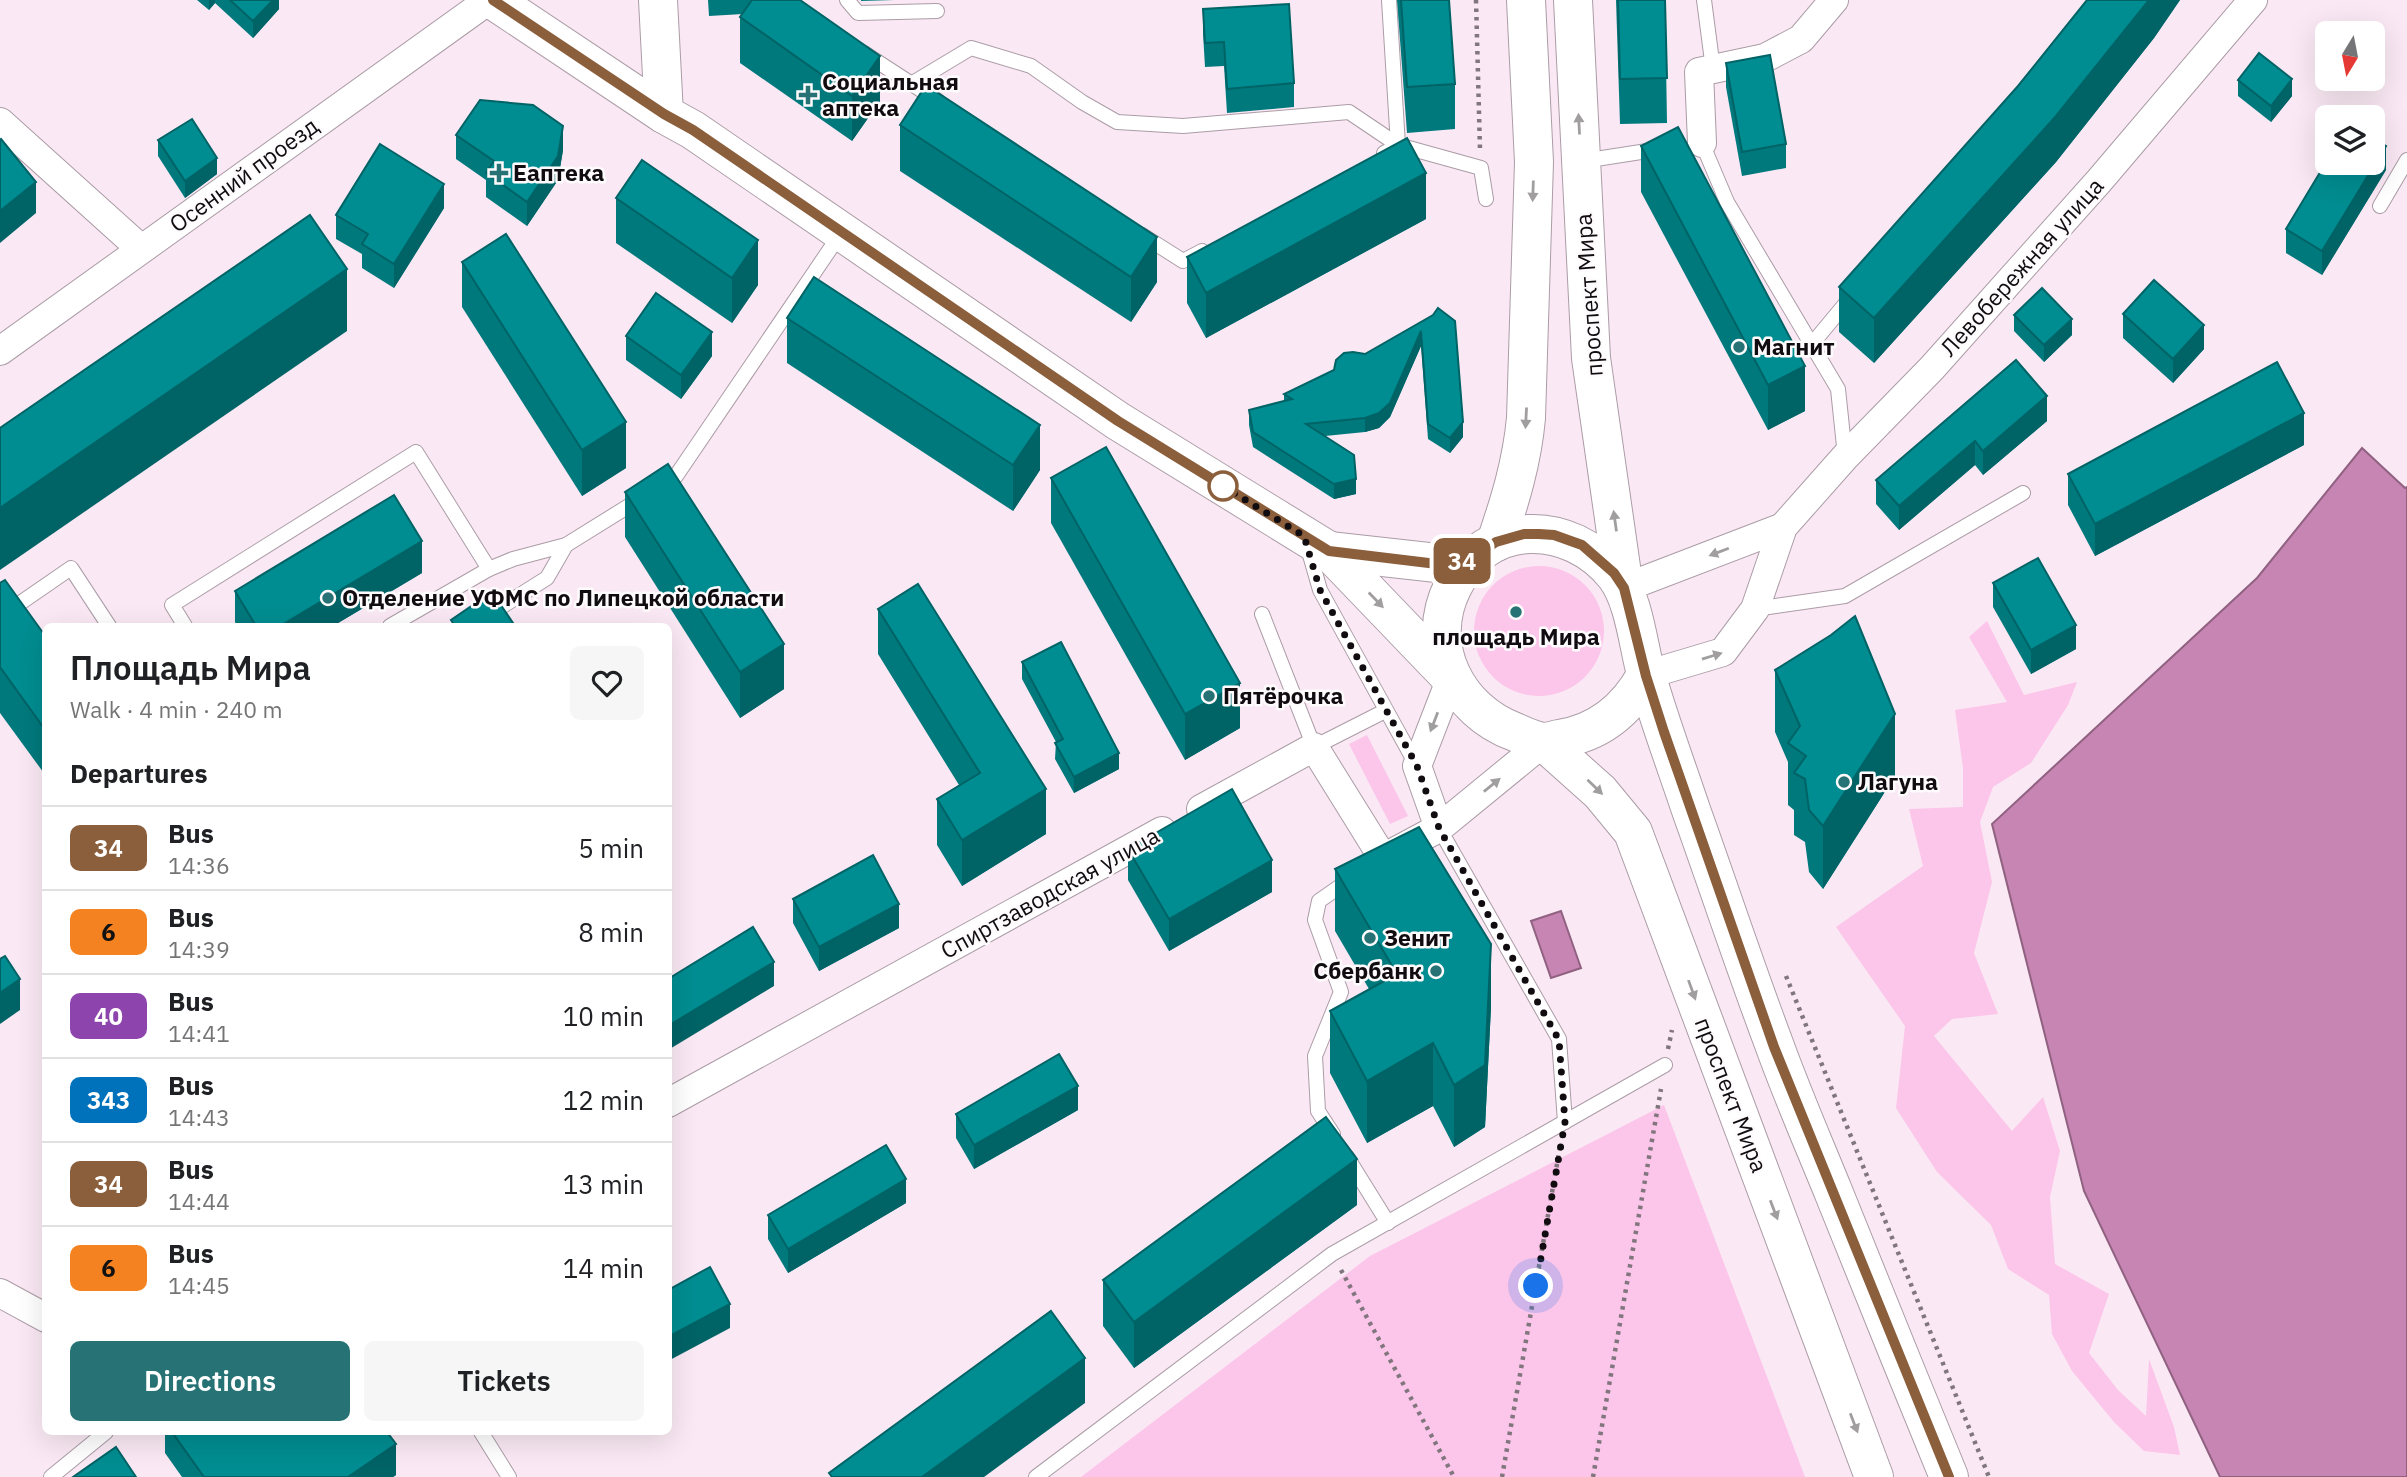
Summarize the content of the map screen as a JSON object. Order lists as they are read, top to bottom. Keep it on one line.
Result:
{"streets":{"main road":["проспект Мира"],"street":["Осенний проезд","Левобережная улица","Спиртзаводская улица"]},"crossings":[["Левобережная улица","проспект Мира"]],"places":{"health":["Социальная аптека","Еаптека"],"other":["Магнит","Отделение УФМС по Липецкой области","площадь Мира","Пятёрочка","Лагуна","Зенит","Сбербанк"]},"lines":["bus line 34"],"north":"bottom","page":{"on_map":"34","heading":[["Площадь Мира","Walk · 4 min · 240 m"],"Departures"],"list":[{"mark":"34","name":"Bus","note":"14:36","value":"5 min"},{"mark":"6","name":"Bus","note":"14:39","value":"8 min"},{"mark":"40","name":"Bus","note":"14:41","value":"10 min"},{"mark":"343","name":"Bus","note":"14:43","value":"12 min"},{"mark":"34","name":"Bus","note":"14:44","value":"13 min"},{"mark":"6","name":"Bus","note":"14:45","value":"14 min"}],"buttons":["Directions","Tickets"]}}
